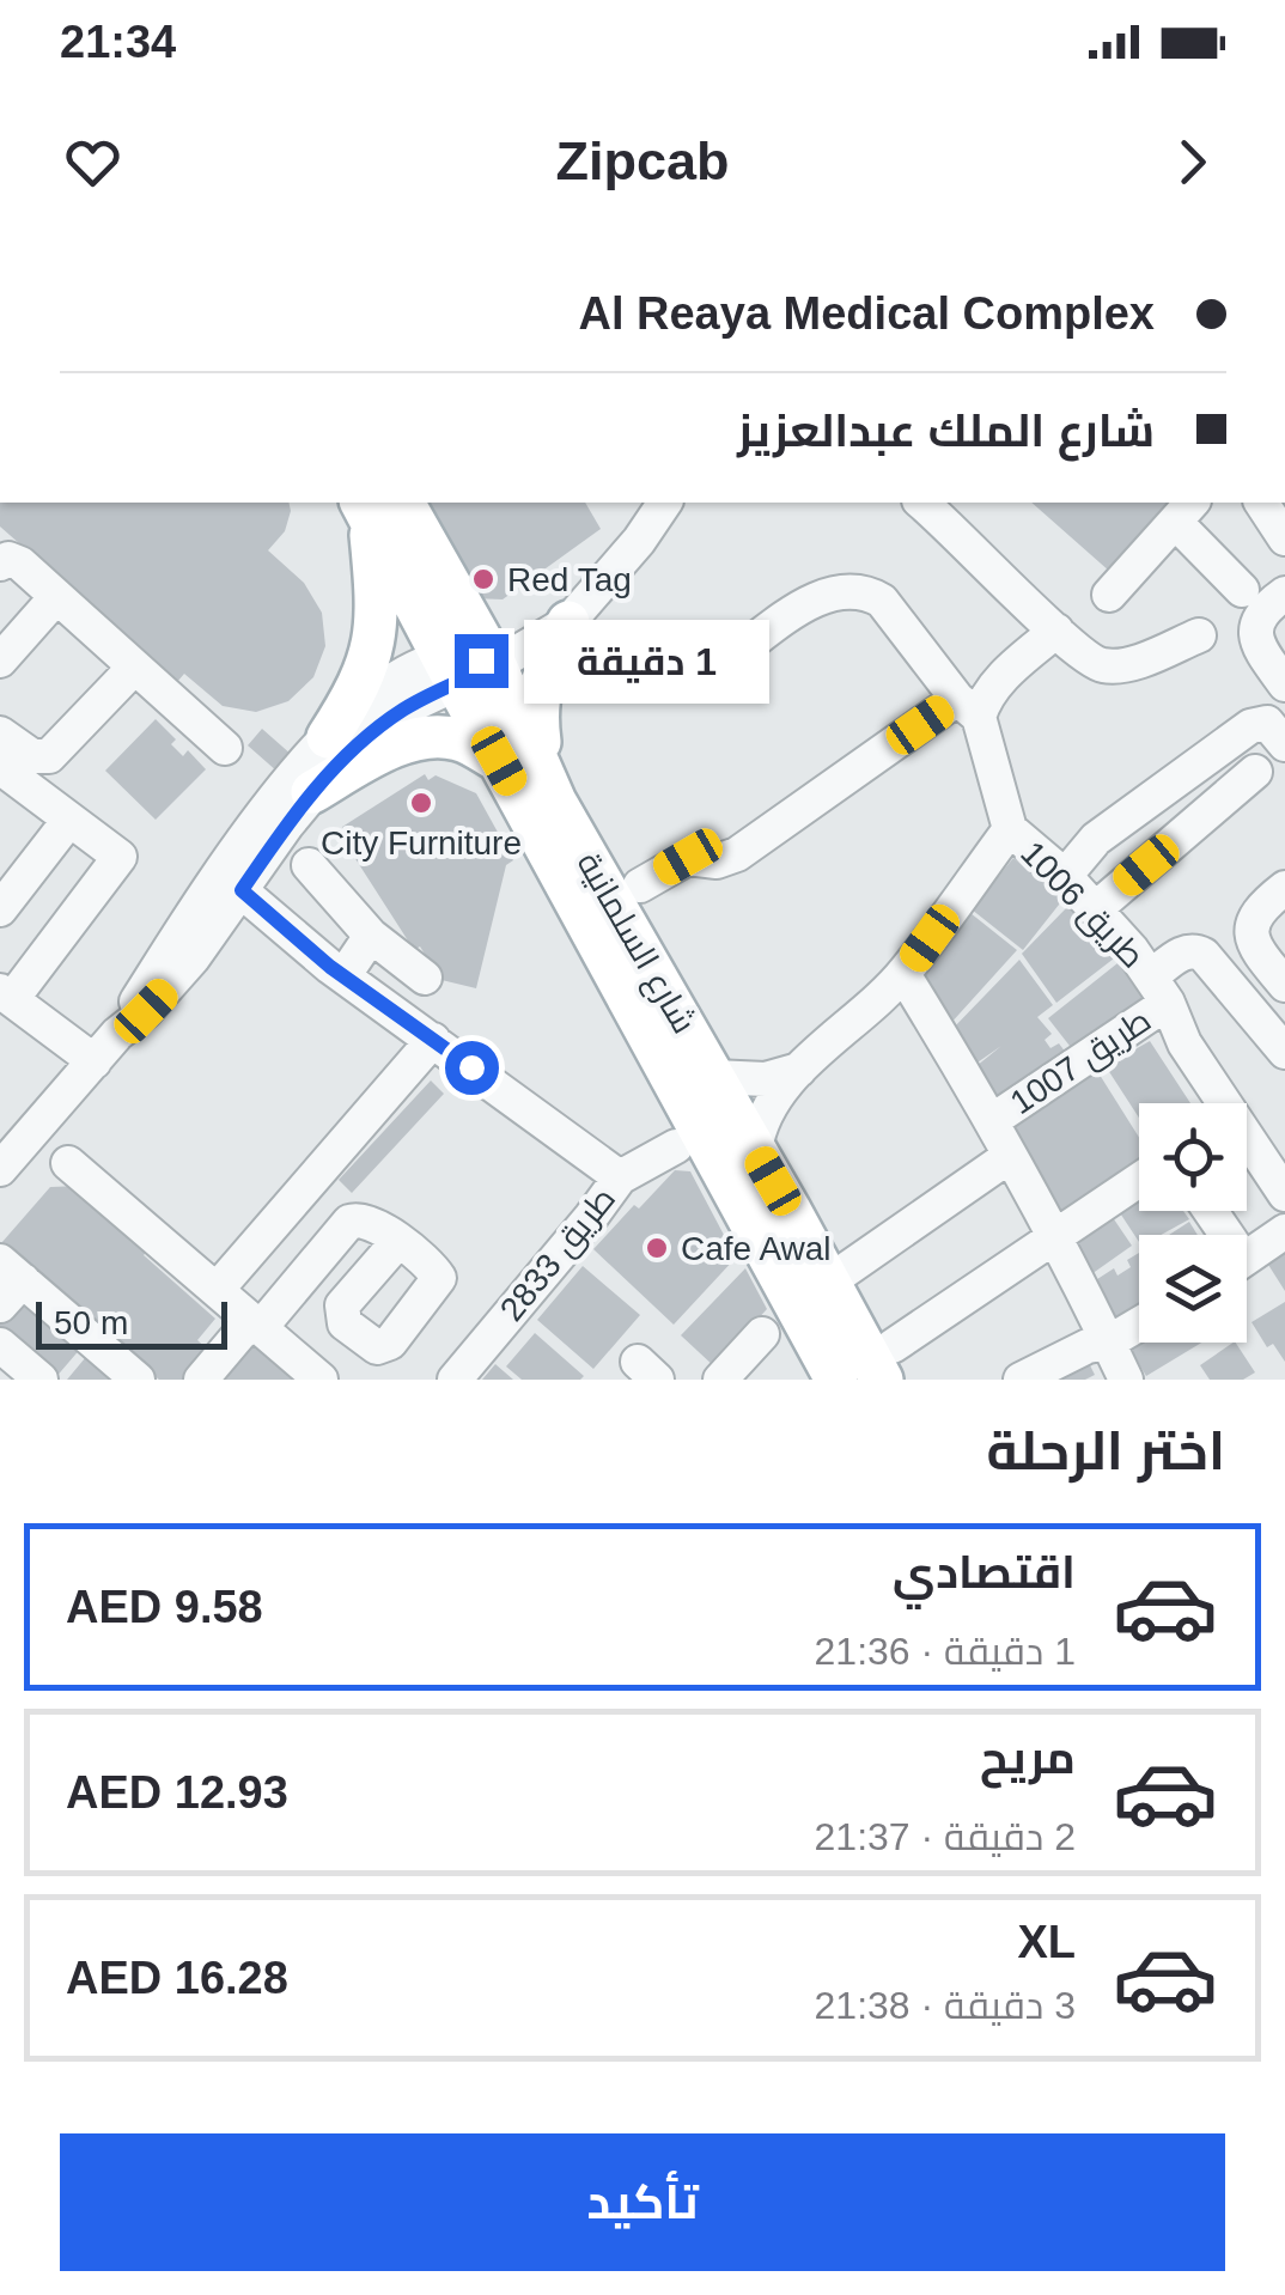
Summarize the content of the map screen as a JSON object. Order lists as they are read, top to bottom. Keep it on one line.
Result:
{"streets":{"main road":["شارع السلمانية"],"street":["طريق 1006","طريق 1007","طريق 2833"]},"crossings":[["طريق 1006","طريق 1007"]],"places":["Red Tag","City Furniture","Cafe Awal"],"scale_bar":"50 m","page":{"status":"21:34","header":"Zipcab","banner":["Al Reaya Medical Complex","شارع الملك عبدالعزيز"],"bubble":"1 دقيقة","scale":"50 m","heading":"اختر الرحلة","list":[{"name":"اقتصادي","note":"1 دقيقة · 21:36","value":"AED 9.58"},{"name":"مريح","note":"2 دقيقة · 21:37","value":"AED 12.93"},{"name":"XL","note":"3 دقيقة · 21:38","value":"AED 16.28"}],"buttons":"تأكيد"}}
